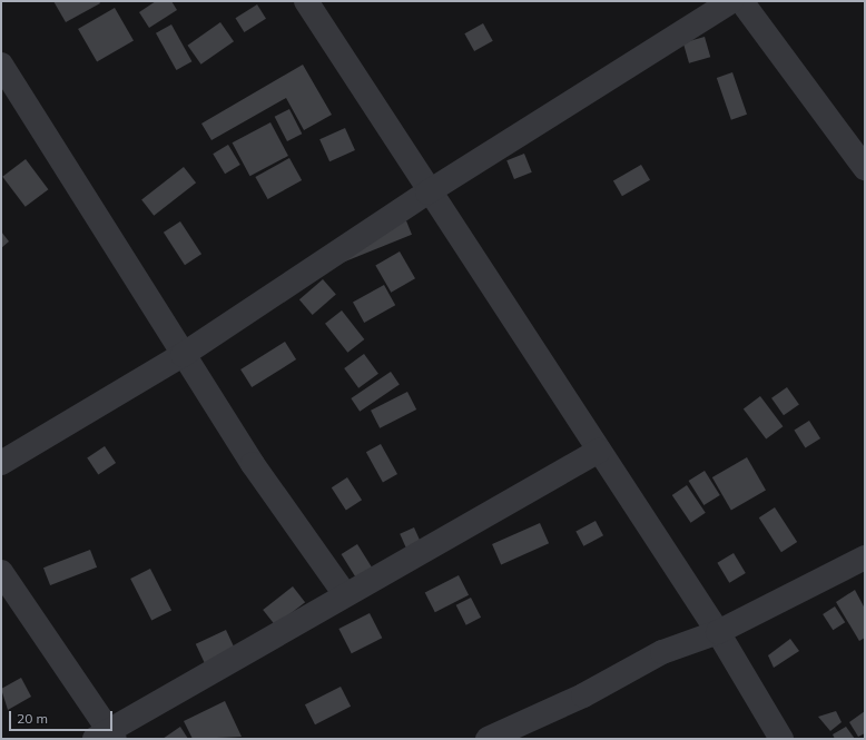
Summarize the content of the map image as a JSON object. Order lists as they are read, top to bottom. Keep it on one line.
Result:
{"scale_bar":"20 m"}
